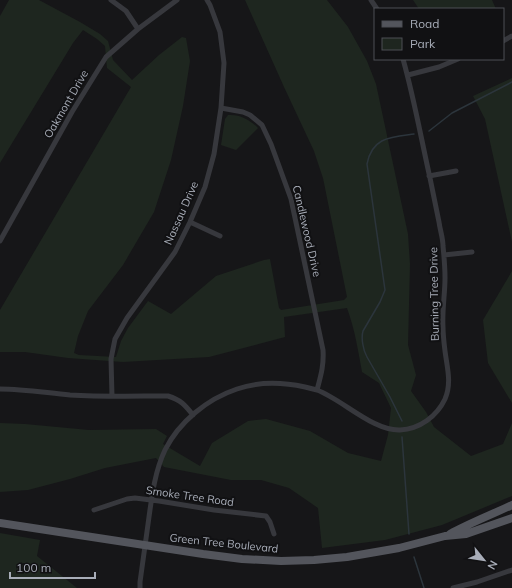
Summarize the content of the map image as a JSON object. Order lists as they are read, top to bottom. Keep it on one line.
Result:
{"streets":{"main road":["Green Tree Boulevard"],"street":["Oakmont Drive","Nassau Drive","Candlewood Drive","Burning Tree Drive","Smoke Tree Road"]},"crossings":[["Nassau Drive","Candlewood Drive"],["Candlewood Drive","Burning Tree Drive"],["Burning Tree Drive","Smoke Tree Road"],["Burning Tree Drive","Green Tree Boulevard"]],"legend":["Road","Park"],"scale_bar":"100 m","north":"bottom right"}
